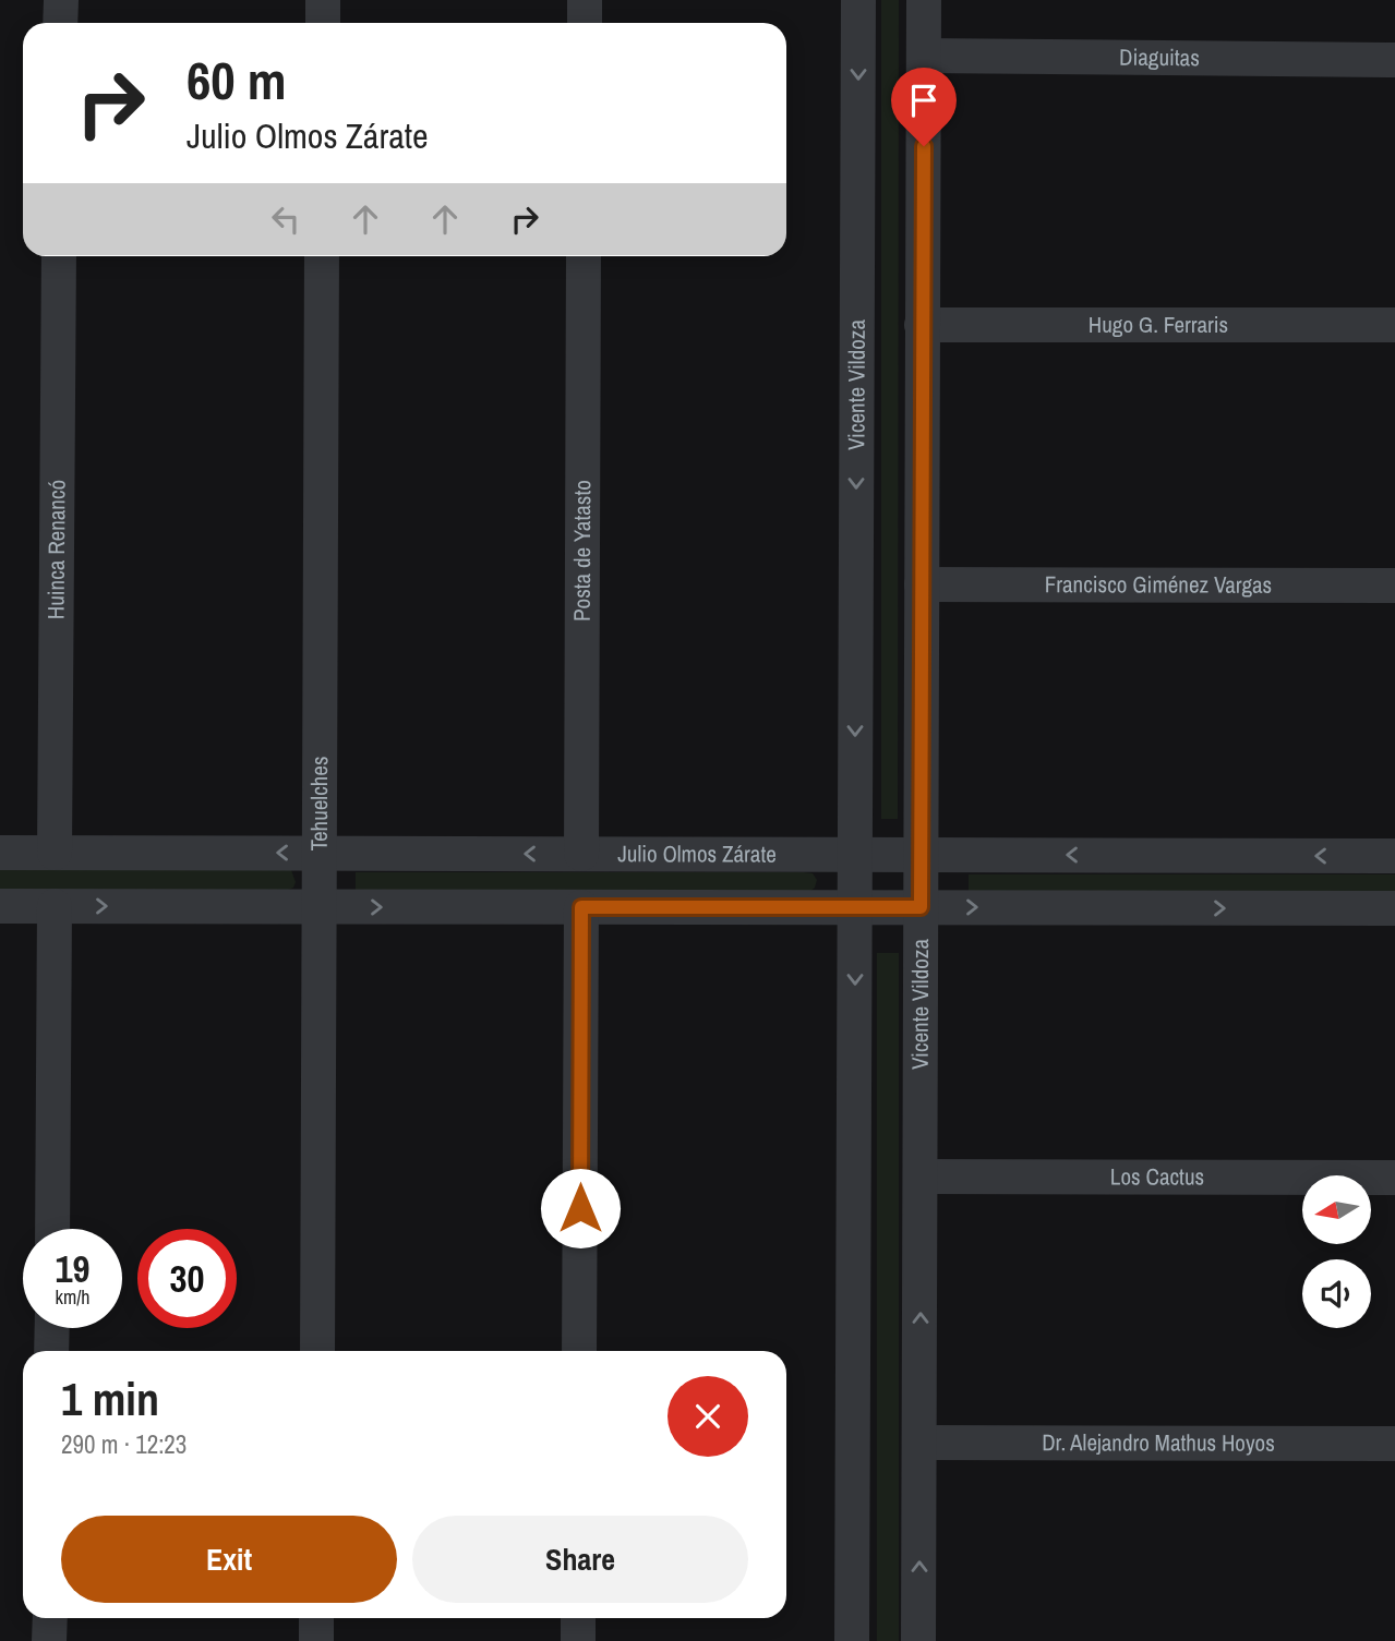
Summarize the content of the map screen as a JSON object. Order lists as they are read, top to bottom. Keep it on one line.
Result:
{"streets":{"street":["Diaguitas","Hugo G. Ferraris","Vicente Vildoza","Huinca Renancó","Posta de Yatasto","Francisco Giménez Vargas","Tehuelches","Julio Olmos Zárate","Los Cactus","Dr. Alejandro Mathus Hoyos"]},"crossings":[["Diaguitas","Vicente Vildoza"],["Hugo G. Ferraris","Vicente Vildoza"],["Vicente Vildoza","Francisco Giménez Vargas"],["Vicente Vildoza","Julio Olmos Zárate"],["Vicente Vildoza","Los Cactus"],["Vicente Vildoza","Dr. Alejandro Mathus Hoyos"],["Huinca Renancó","Julio Olmos Zárate"],["Posta de Yatasto","Julio Olmos Zárate"],["Tehuelches","Julio Olmos Zárate"]],"north":"left","page":{"turn":["60 m","Julio Olmos Zárate"],"speed":"19 km/h","limit":"30","heading":["1 min","290 m · 12:23"],"buttons":["Exit","Share"]}}
